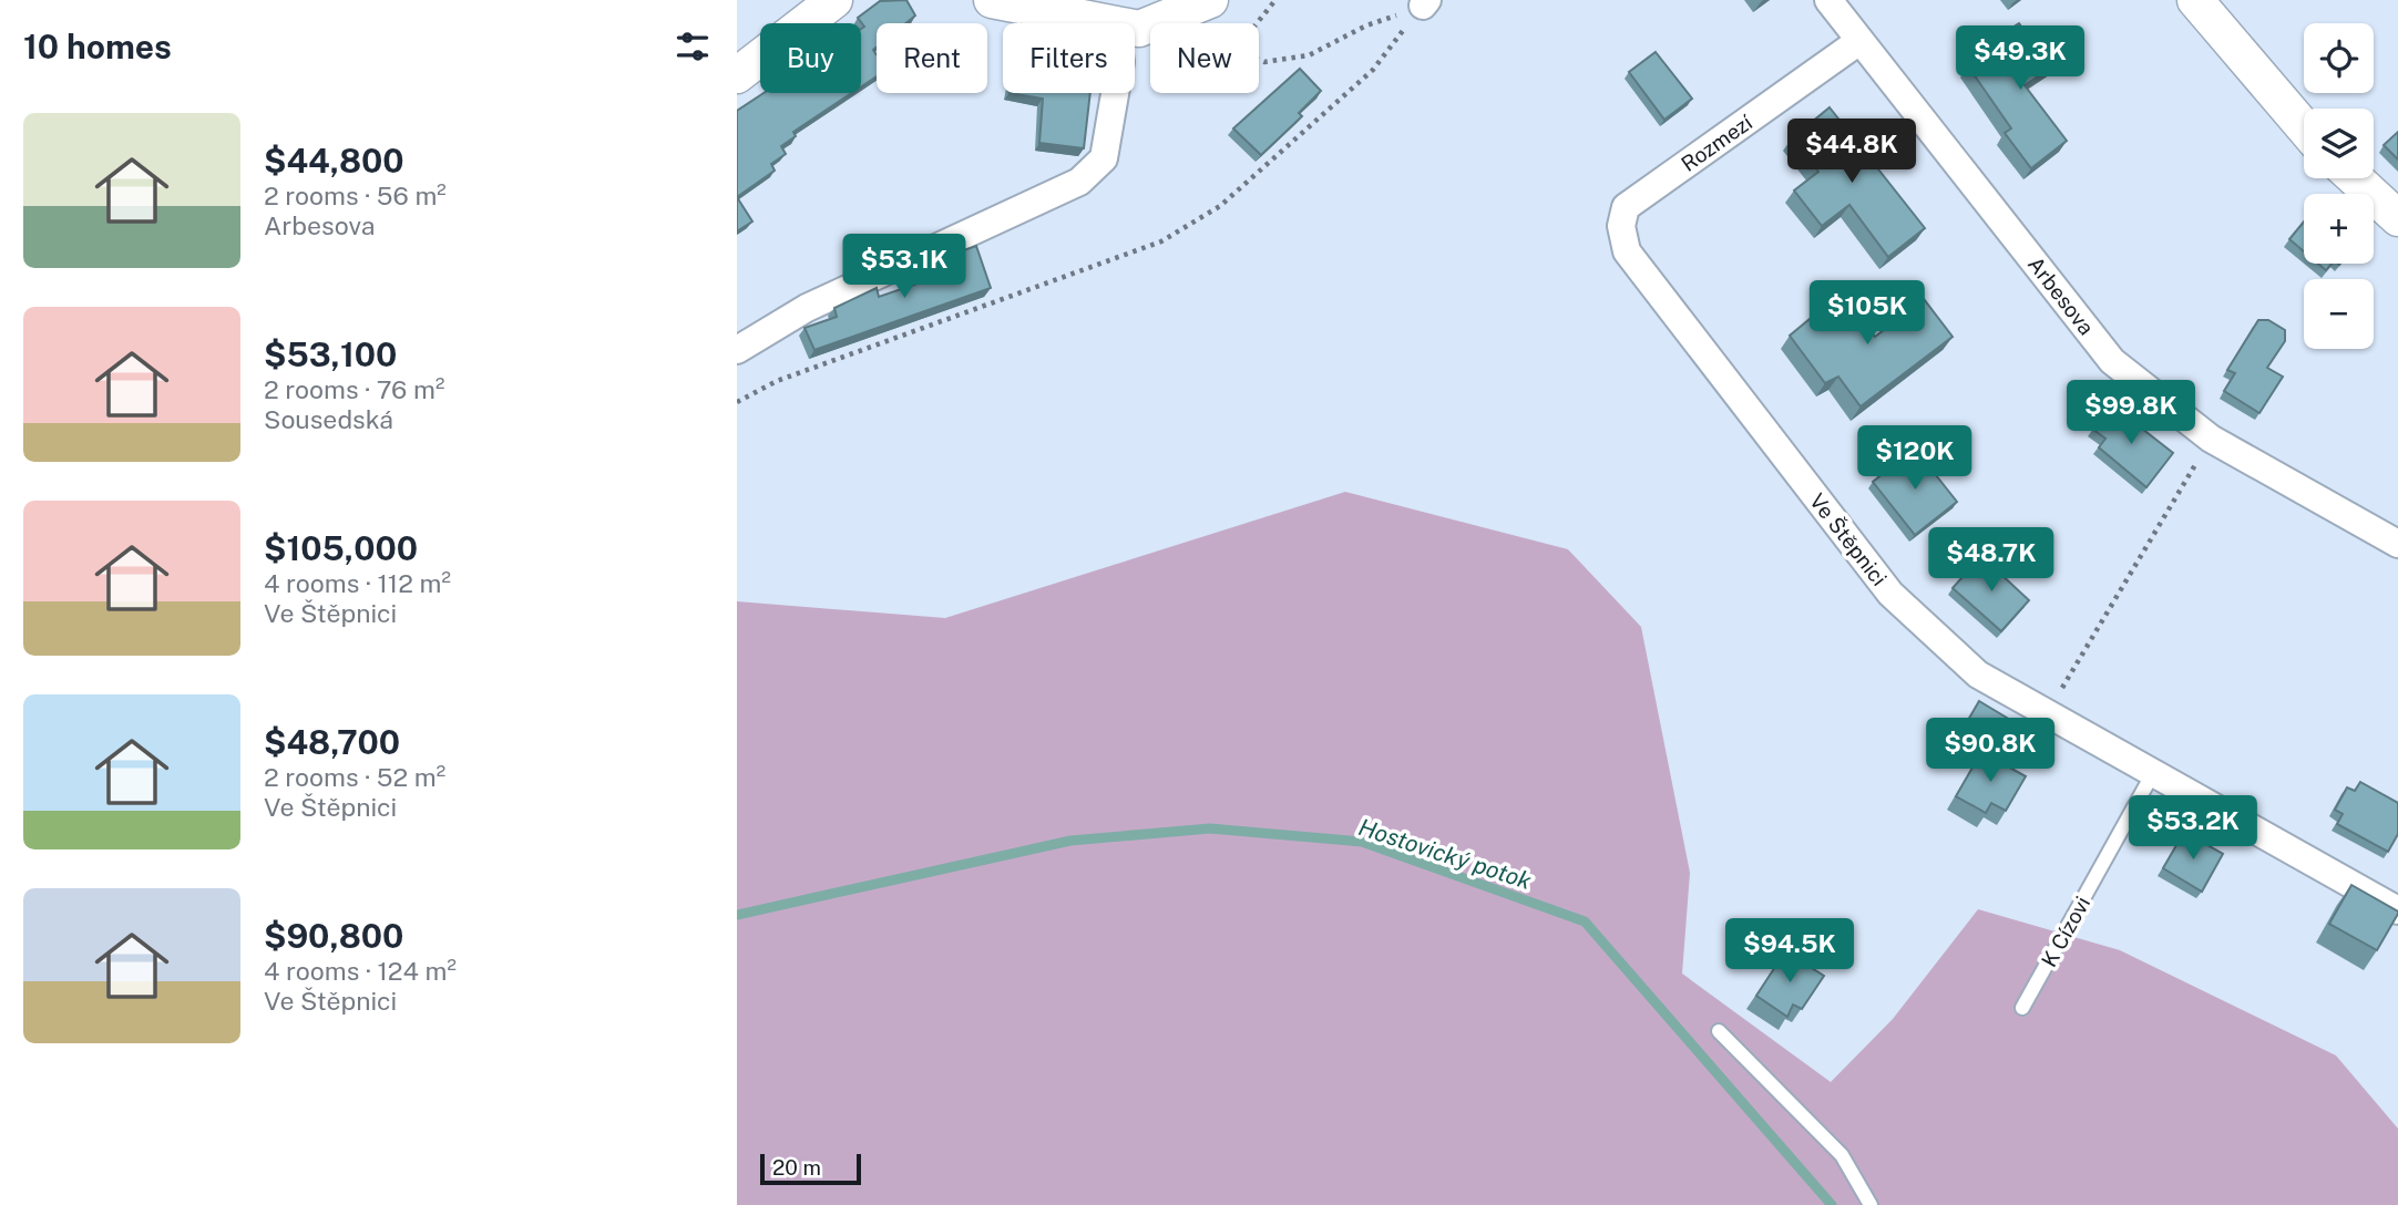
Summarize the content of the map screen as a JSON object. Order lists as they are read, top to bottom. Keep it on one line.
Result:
{"streets":{"street":["Rozmezí","Arbesova","Ve Štěpnici"],"lane":["K Cízovi"]},"crossings":[["Rozmezí","Arbesova"],["Rozmezí","Ve Štěpnici"],["Ve Štěpnici","K Cízovi"]],"water":["Hostovický potok"],"scale_bar":"20 m","page":{"heading":"10 homes","map_buttons":["+","−"],"chip":["Buy","Rent","Filters","New"],"price":["$49.3K","$44.8K","$53.1K","$105K","$99.8K","$120K","$48.7K","$90.8K","$53.2K","$94.5K"],"list":[{"name":"$44,800","note":"2 rooms · 56 m² · Arbesova"},{"name":"$53,100","note":"2 rooms · 76 m² · Sousedská"},{"name":"$105,000","note":"4 rooms · 112 m² · Ve Štěpnici"},{"name":"$48,700","note":"2 rooms · 52 m² · Ve Štěpnici"},{"name":"$90,800","note":"4 rooms · 124 m² · Ve Štěpnici"}],"scale":"20 m"}}
